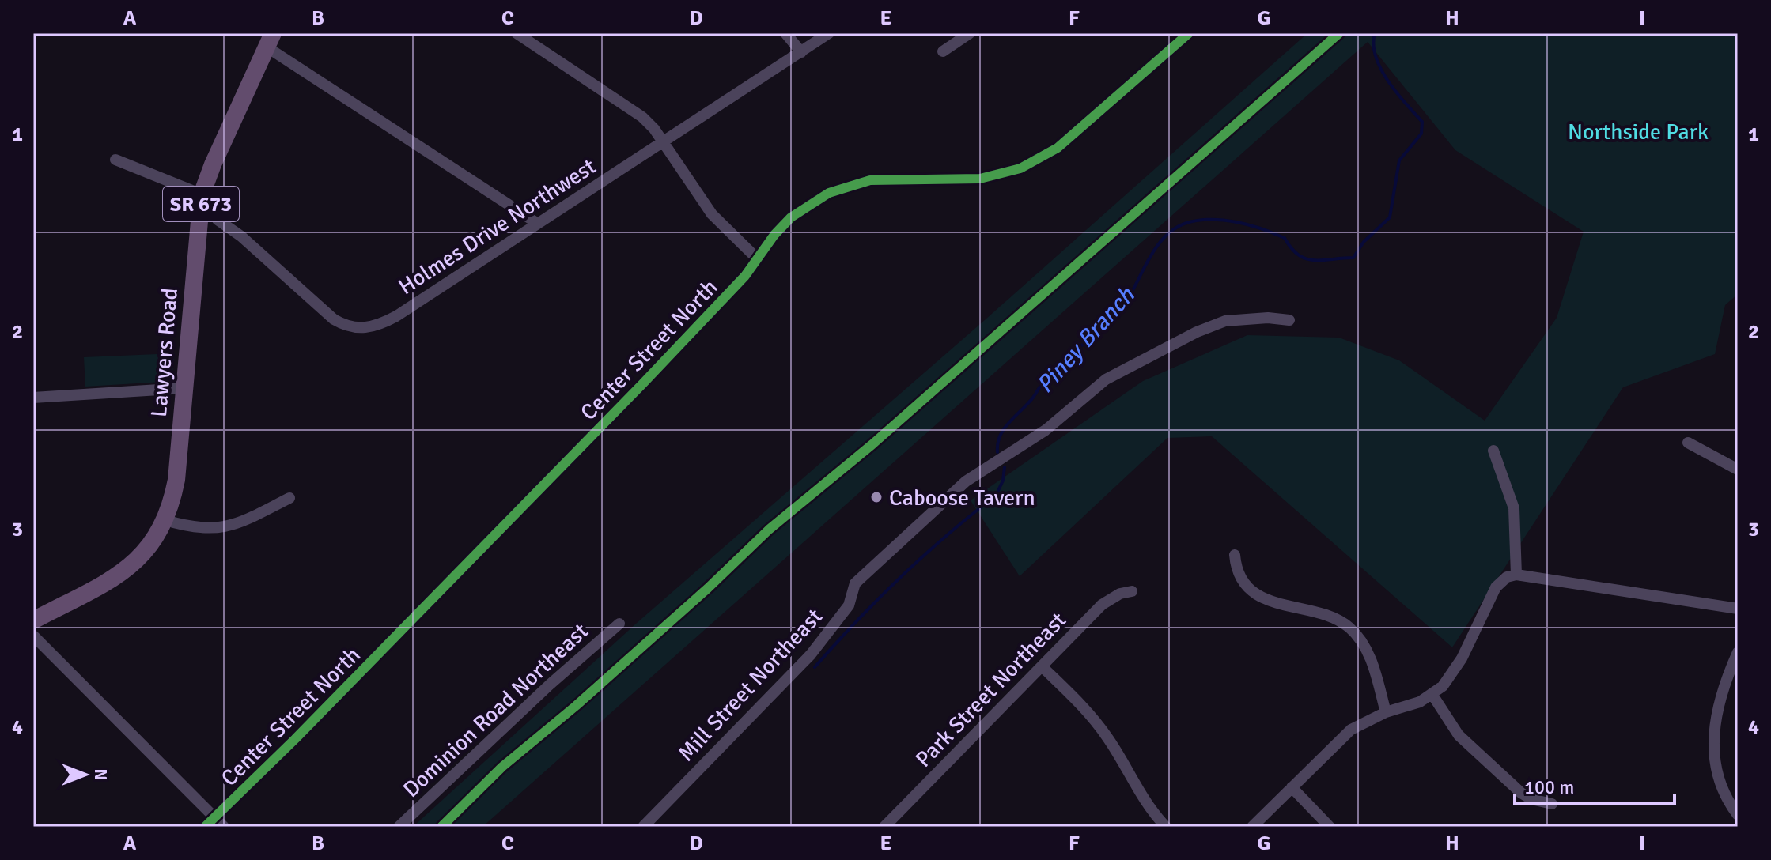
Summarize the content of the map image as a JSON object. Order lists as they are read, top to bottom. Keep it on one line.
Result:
{"streets":{"main road":["SR 673","Lawyers Road"],"street":["Holmes Drive Northwest","Center Street North","Mill Street Northeast","Park Street Northeast","Dominion Road Northeast"]},"crossings":[["Holmes Drive Northwest","Lawyers Road"]],"water":["Piney Branch"],"parks":["Northside Park"],"places":["Caboose Tavern"],"scale_bar":"100 m","north":"right","grid":{"columns":["A","B","C","D","E","F","G","H","I"],"rows":["1","2","3","4"]}}
